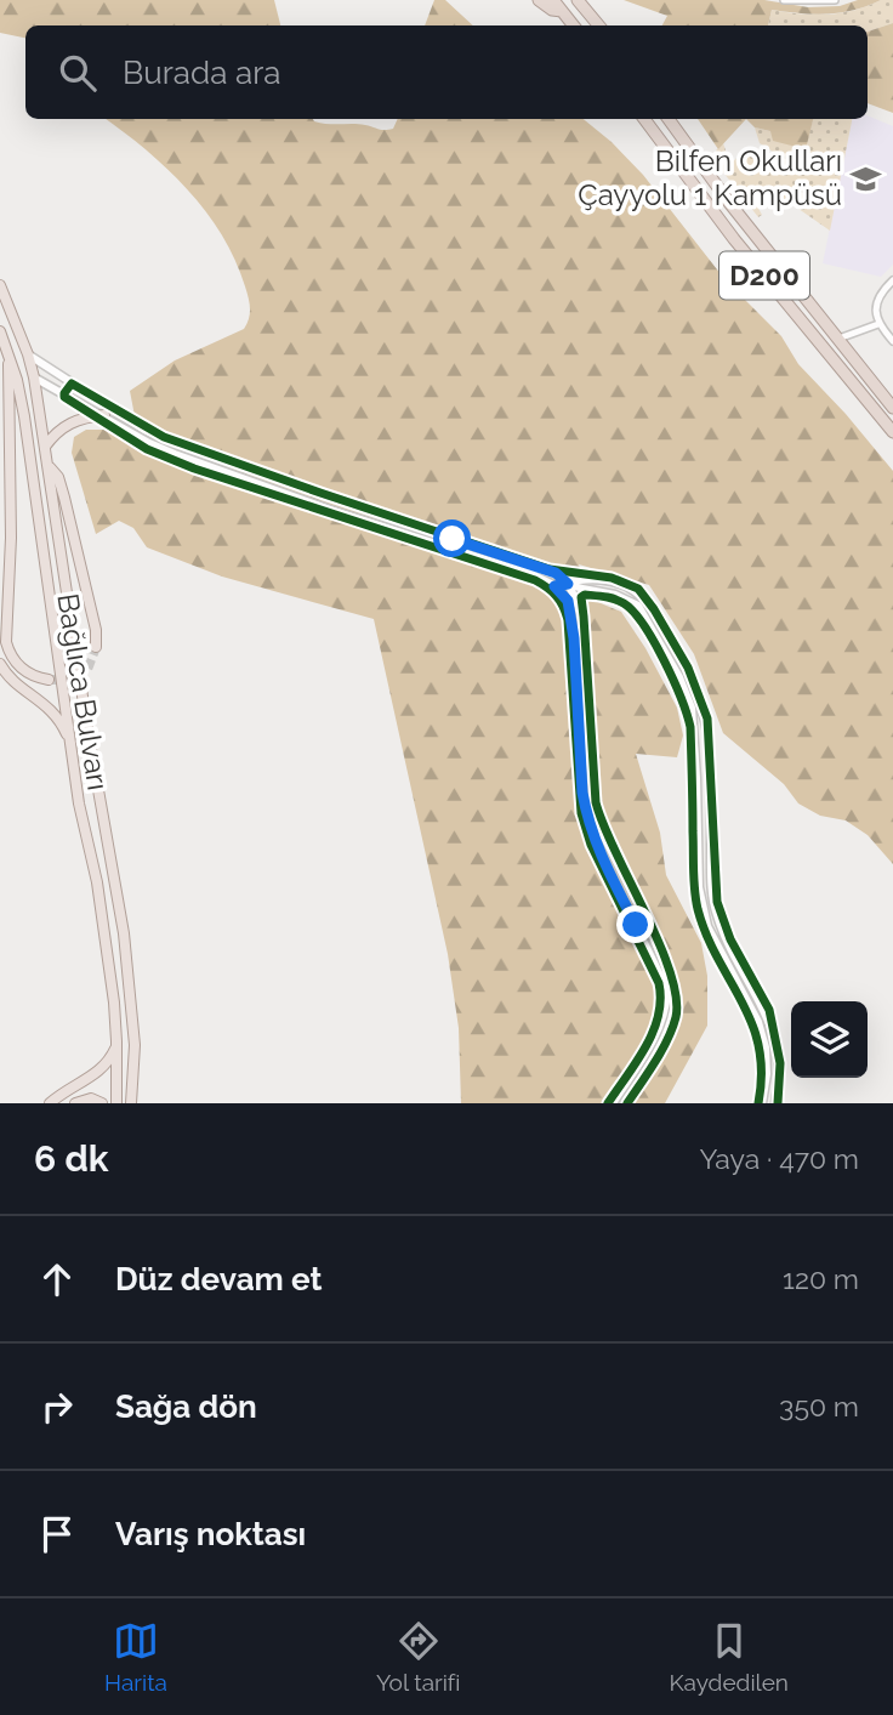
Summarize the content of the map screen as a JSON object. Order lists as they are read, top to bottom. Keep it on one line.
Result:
{"streets":{"highway":["D200"],"main road":["Bağlıca Bulvarı"]},"places":{"school or university":["Bilfen Okulları Çayyolu 1 Kampüsü"]},"page":{"search":"Burada ara","heading":["6 dk","Yaya · 470 m"],"list":[["Düz devam et","120 m"],["Sağa dön","350 m"],"Varış noktası"],"nav":["Harita","Yol tarifi","Kaydedilen"]}}
